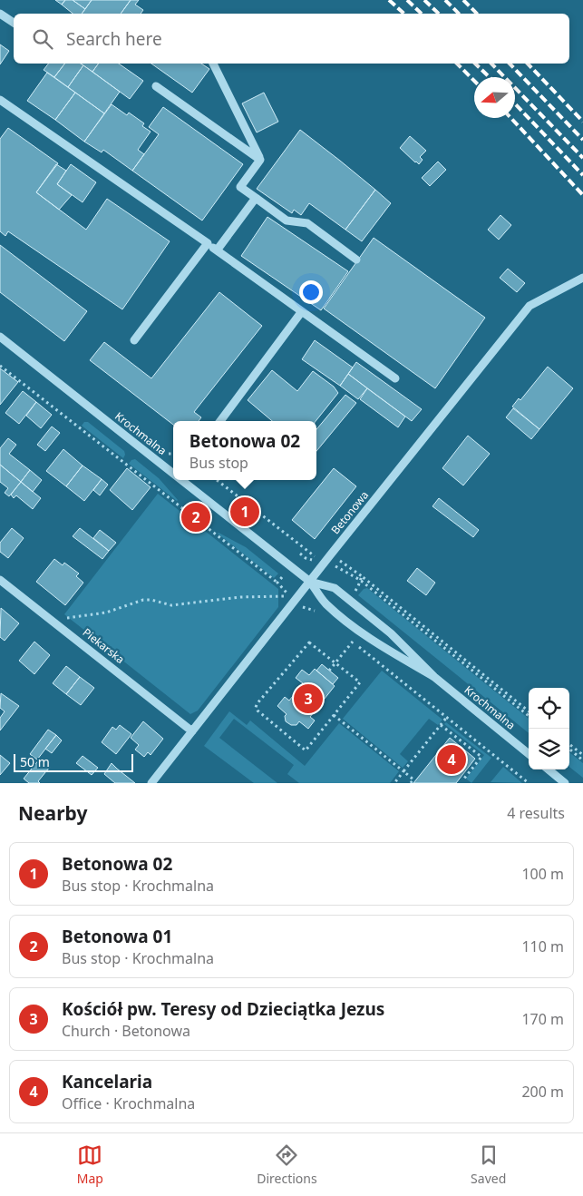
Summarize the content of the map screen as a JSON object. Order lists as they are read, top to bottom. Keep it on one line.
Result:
{"streets":{"street":["Krochmalna","Betonowa","Piekarska"]},"crossings":[["Krochmalna","Betonowa"],["Betonowa","Piekarska"]],"scale_bar":"50 m","north":"left","page":{"search":"Search here","popup":["Betonowa 02","Bus stop"],"pins":["1","2","3","4"],"scale":"50 m","heading":["Nearby","4 results"],"list":[{"mark":"1","name":"Betonowa 02","note":"Bus stop · Krochmalna","value":"100 m"},{"mark":"2","name":"Betonowa 01","note":"Bus stop · Krochmalna","value":"110 m"},{"mark":"3","name":"Kościół pw. Teresy od Dzieciątka Jezus","note":"Church · Betonowa","value":"170 m"},{"mark":"4","name":"Kancelaria","note":"Office · Krochmalna","value":"200 m"}],"nav":["Map","Directions","Saved"]}}
